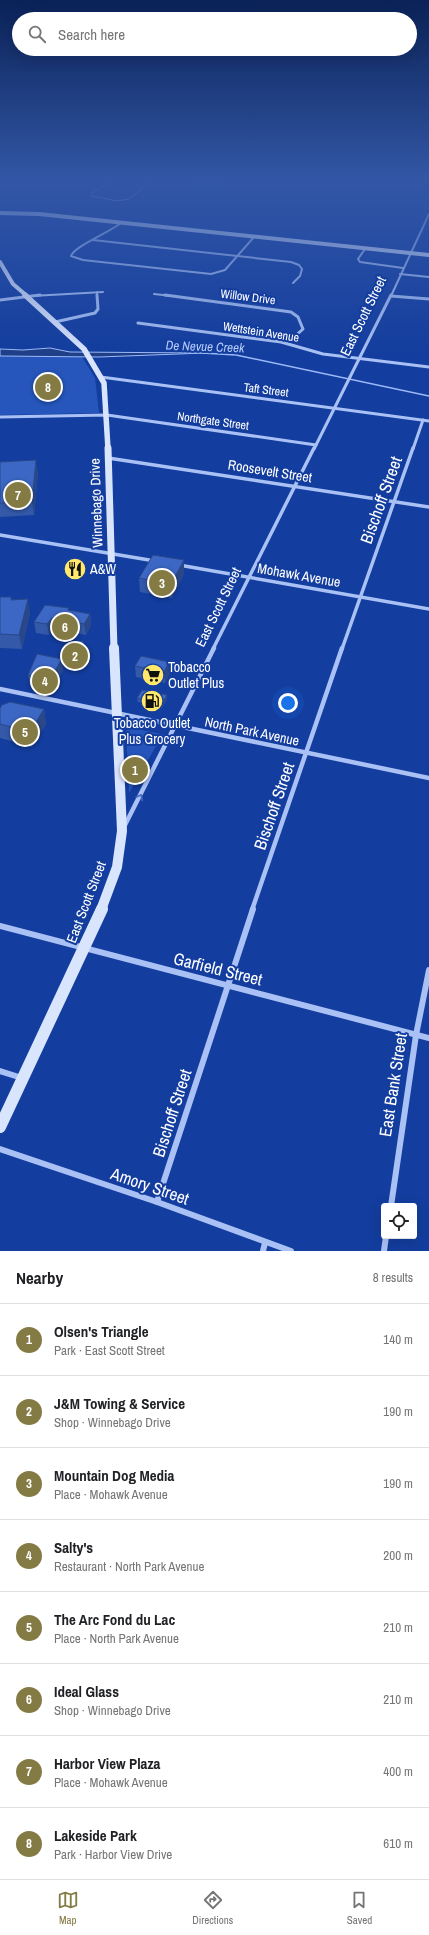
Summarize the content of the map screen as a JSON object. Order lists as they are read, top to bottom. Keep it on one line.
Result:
{"streets":{"main road":["East Scott Street","Winnebago Drive"],"street":["Willow Drive","Wettstein Avenue","Taft Street","Northgate Street","Roosevelt Street","Bischoff Street","Mohawk Avenue","North Park Avenue","Garfield Street","East Bank Street","Amory Street"]},"crossings":[["Willow Drive","Wettstein Avenue"],["East Scott Street","Wettstein Avenue"],["East Scott Street","Taft Street"],["East Scott Street","Northgate Street"],["East Scott Street","Roosevelt Street"],["East Scott Street","Winnebago Drive"],["East Scott Street","Mohawk Avenue"],["East Scott Street","North Park Avenue"],["East Scott Street","Garfield Street"],["Taft Street","Bischoff Street"],["Taft Street","Winnebago Drive"],["Northgate Street","Winnebago Drive"],["Roosevelt Street","Bischoff Street"],["Roosevelt Street","Winnebago Drive"],["Bischoff Street","Mohawk Avenue"],["Bischoff Street","North Park Avenue"],["Bischoff Street","Garfield Street"],["Bischoff Street","Amory Street"],["Winnebago Drive","North Park Avenue"],["Garfield Street","East Bank Street"]],"water":["De Nevue Creek"],"places":{"restaurant":["A&W"],"supermarket":["Tobacco Outlet Plus"],"fuel station":["Tobacco Outlet Plus Grocery"]},"page":{"search":"Search here","pins":["8","7","3","6","2","4","5","1"],"heading":["Nearby","8 results"],"list":[{"mark":"1","name":"Olsen's Triangle","note":"Park · East Scott Street","value":"140 m"},{"mark":"2","name":"J&M Towing & Service","note":"Shop · Winnebago Drive","value":"190 m"},{"mark":"3","name":"Mountain Dog Media","note":"Place · Mohawk Avenue","value":"190 m"},{"mark":"4","name":"Salty's","note":"Restaurant · North Park Avenue","value":"200 m"},{"mark":"5","name":"The Arc Fond du Lac","note":"Place · North Park Avenue","value":"210 m"},{"mark":"6","name":"Ideal Glass","note":"Shop · Winnebago Drive","value":"210 m"},{"mark":"7","name":"Harbor View Plaza","note":"Place · Mohawk Avenue","value":"400 m"},{"mark":"8","name":"Lakeside Park","note":"Park · Harbor View Drive","value":"610 m"}],"nav":["Map","Directions","Saved"]}}
